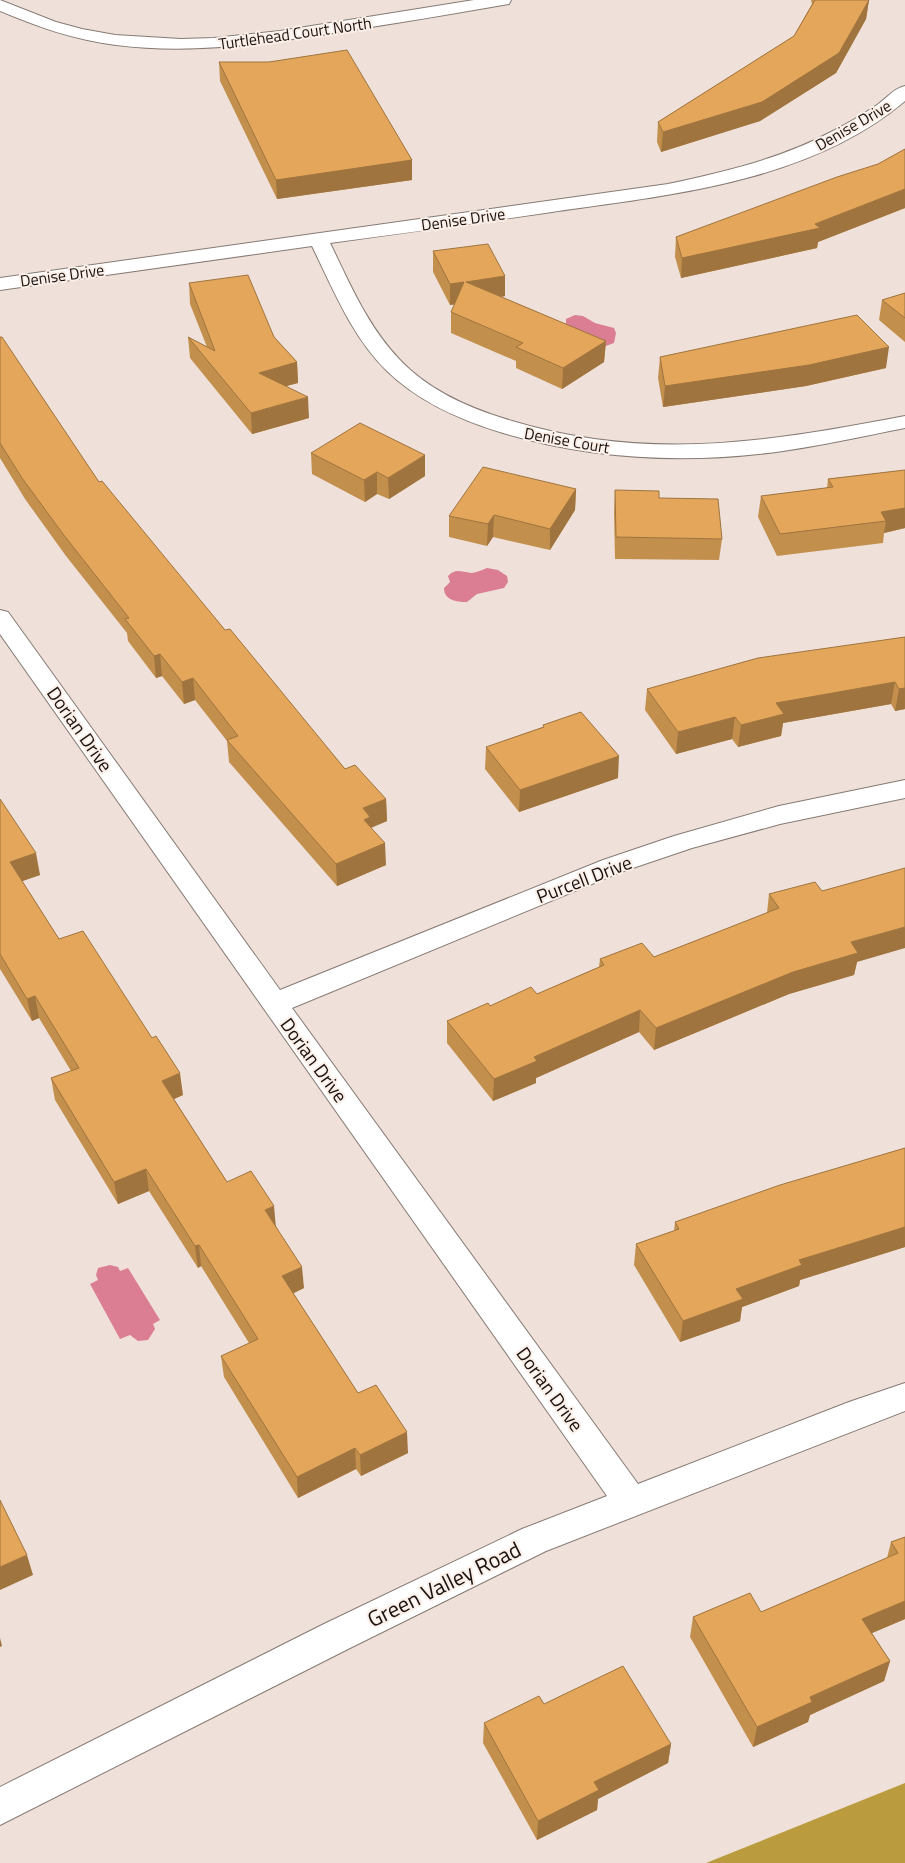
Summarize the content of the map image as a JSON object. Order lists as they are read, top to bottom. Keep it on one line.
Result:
{"streets":{"street":["Turtlehead Court North","Denise Drive","Denise Court","Dorian Drive","Purcell Drive","Green Valley Road"]},"crossings":[["Denise Drive","Denise Court"],["Dorian Drive","Purcell Drive"],["Dorian Drive","Green Valley Road"]]}
